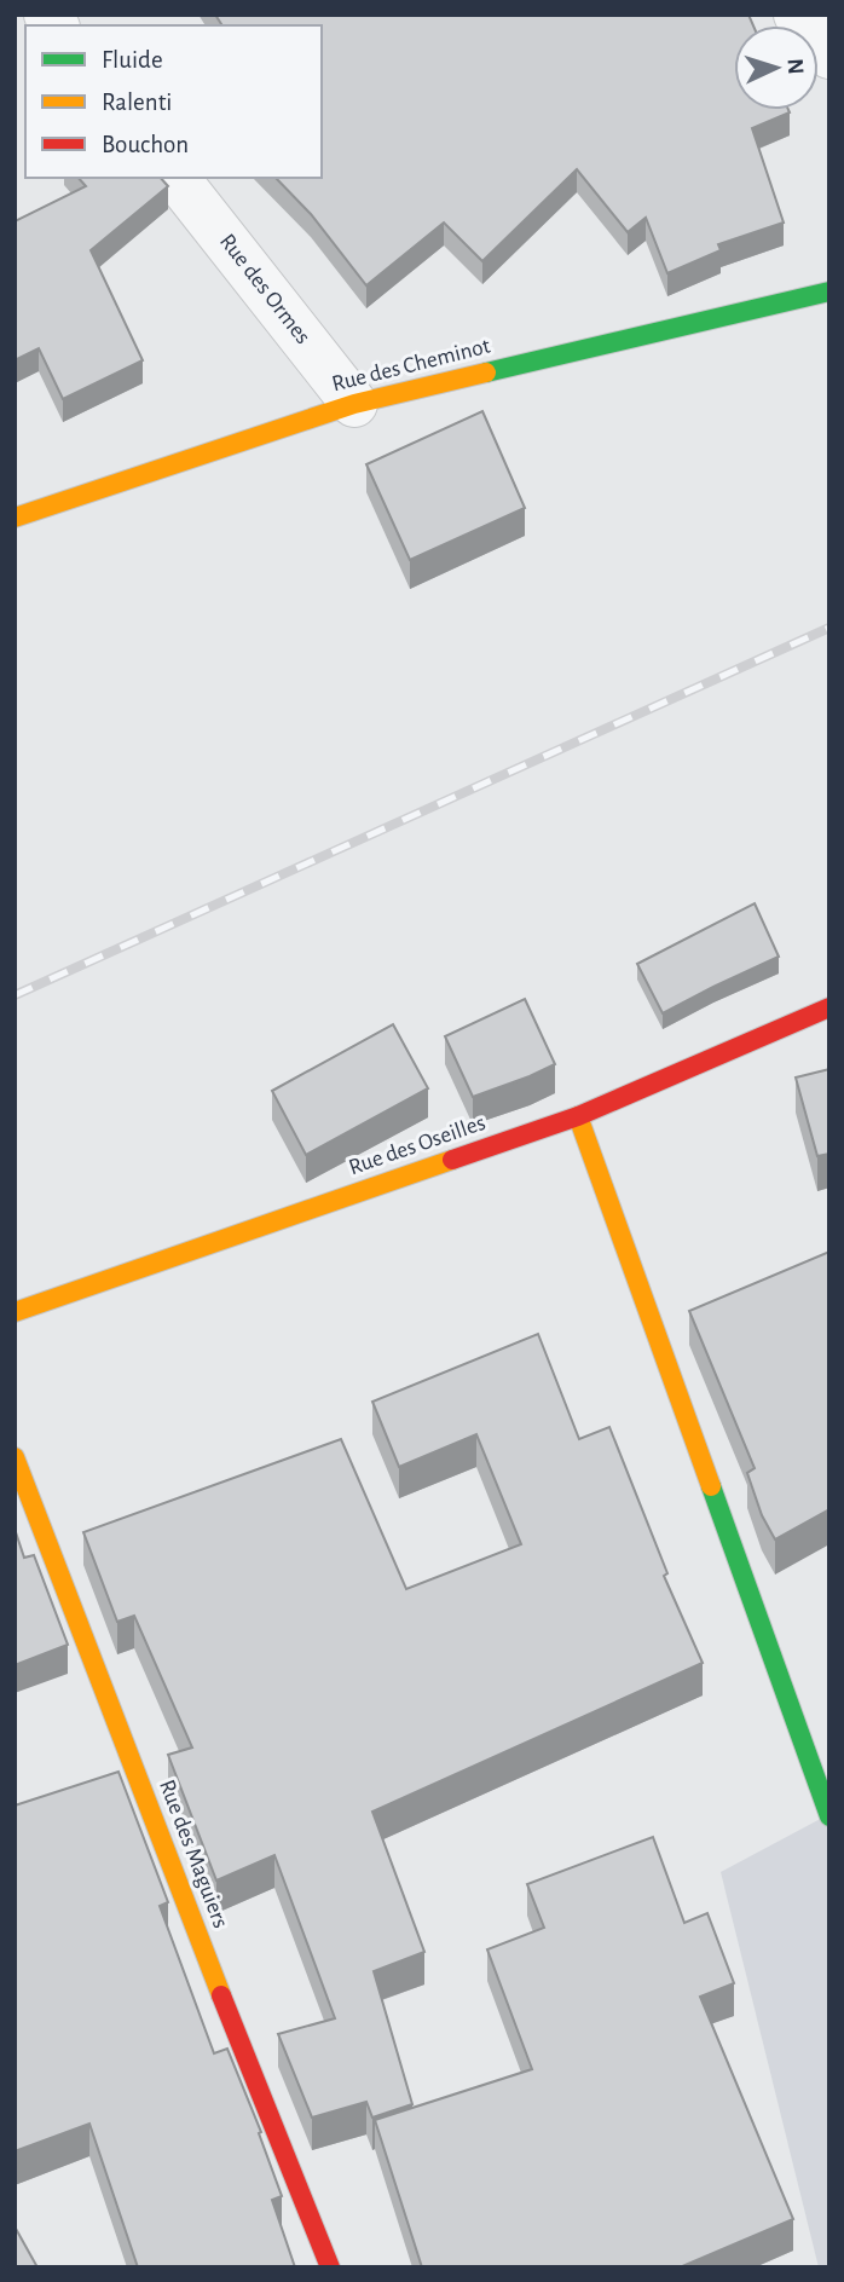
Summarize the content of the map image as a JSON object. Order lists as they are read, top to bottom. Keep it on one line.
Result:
{"streets":{"street":["Rue des Ormes","Rue des Cheminot","Rue des Oseilles","Rue des Maguiers"]},"crossings":[["Rue des Ormes","Rue des Cheminot"]],"legend":["Fluide","Ralenti","Bouchon"],"north":"right"}
